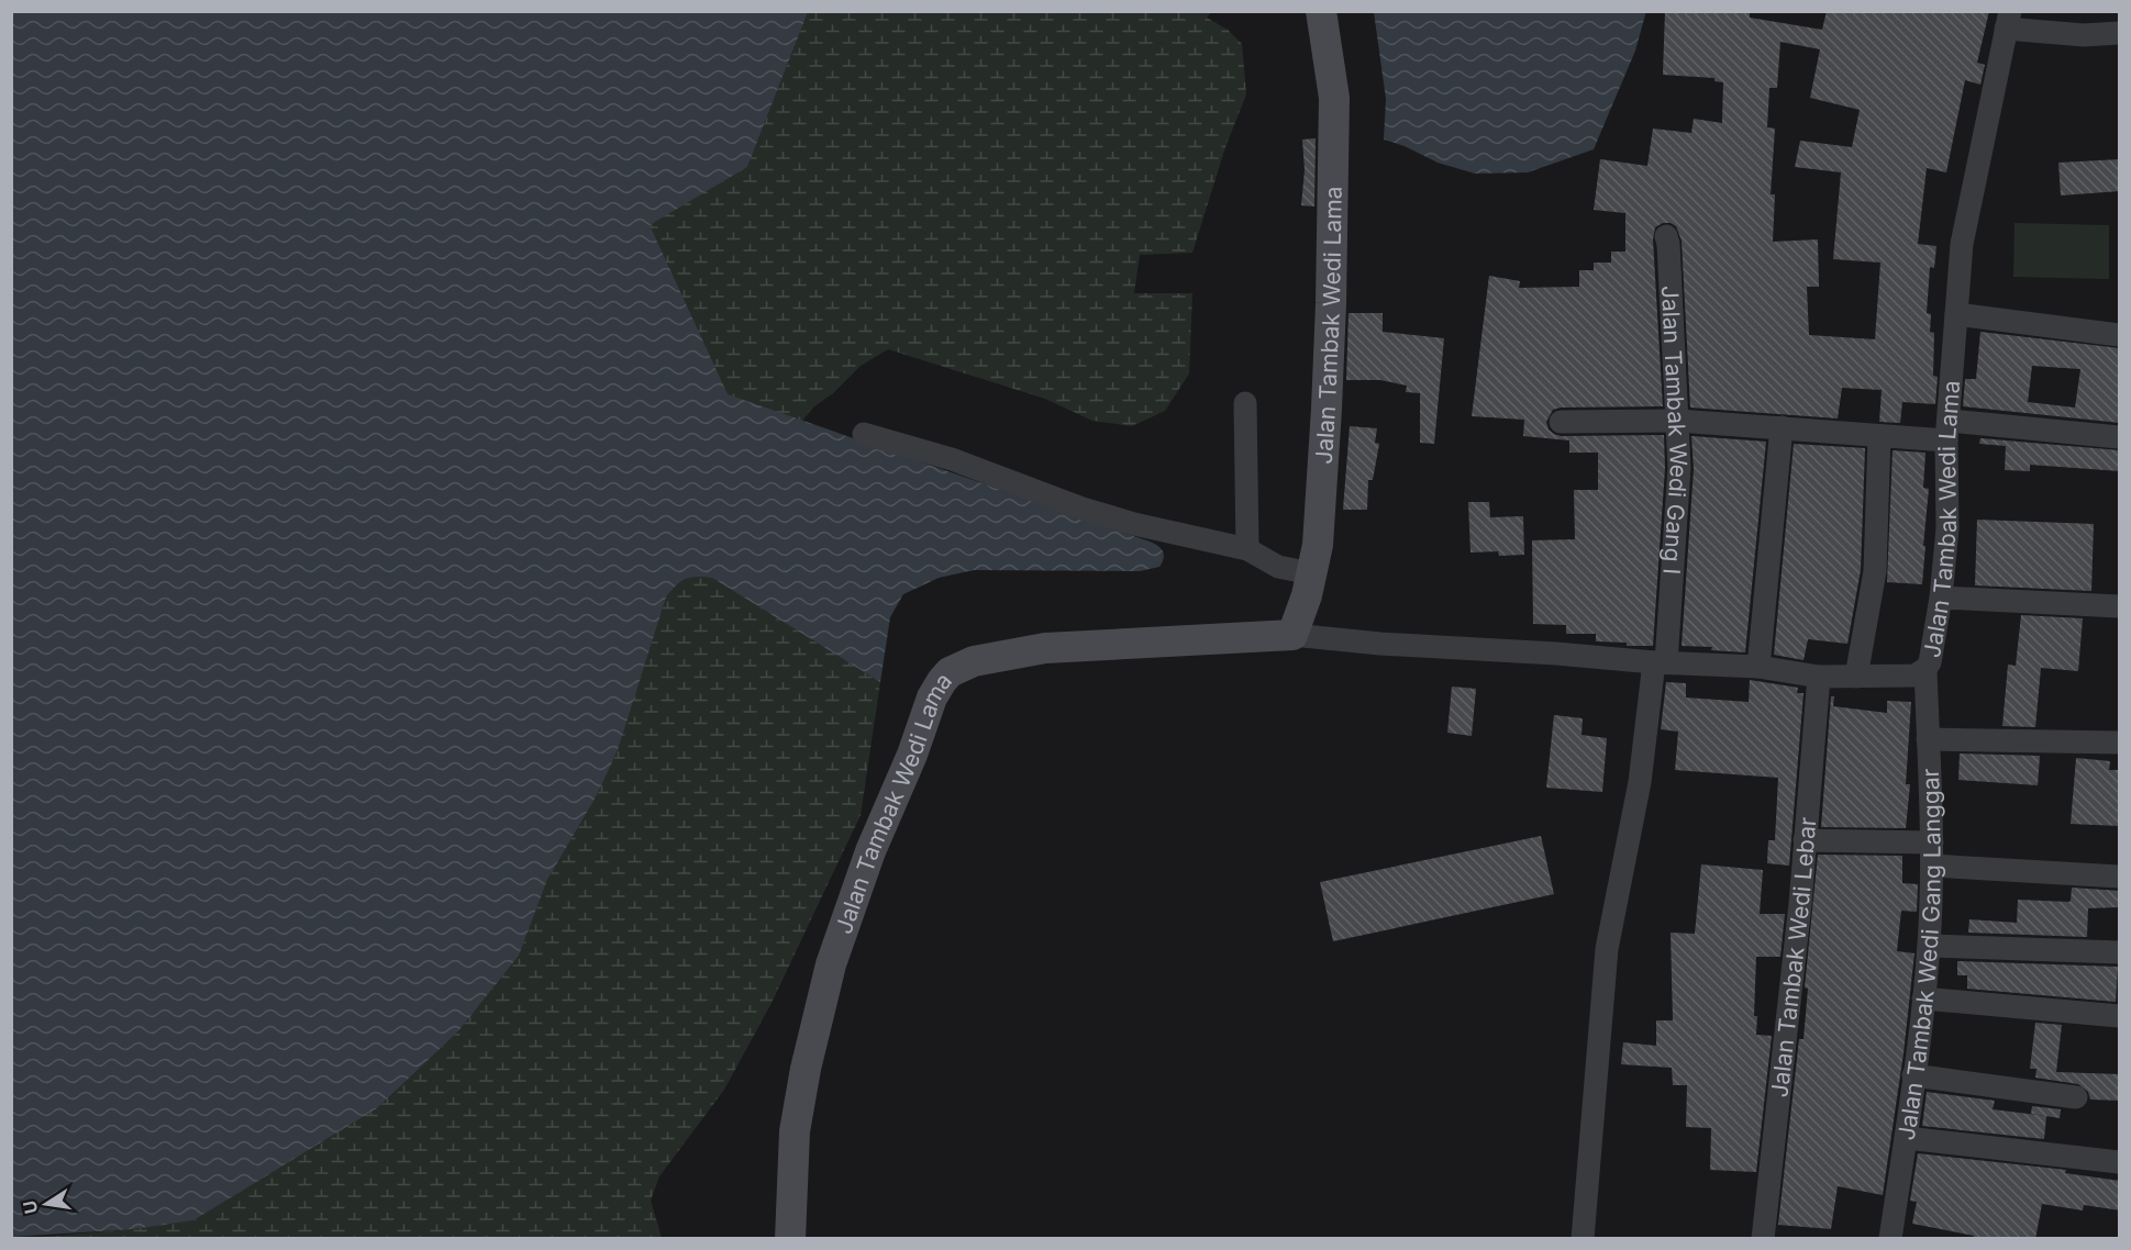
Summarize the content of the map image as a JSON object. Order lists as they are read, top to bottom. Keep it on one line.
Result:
{"streets":{"street":["Jalan Tambak Wedi Lama","Jalan Tambak Wedi Gang I","Jalan Tambak Wedi Gang Langgar","Jalan Tambak Wedi Lebar"]},"crossings":[["Jalan Tambak Wedi Lama","Jalan Tambak Wedi Gang I"],["Jalan Tambak Wedi Lama","Jalan Tambak Wedi Gang Langgar"],["Jalan Tambak Wedi Lama","Jalan Tambak Wedi Lebar"]],"north":"left"}
